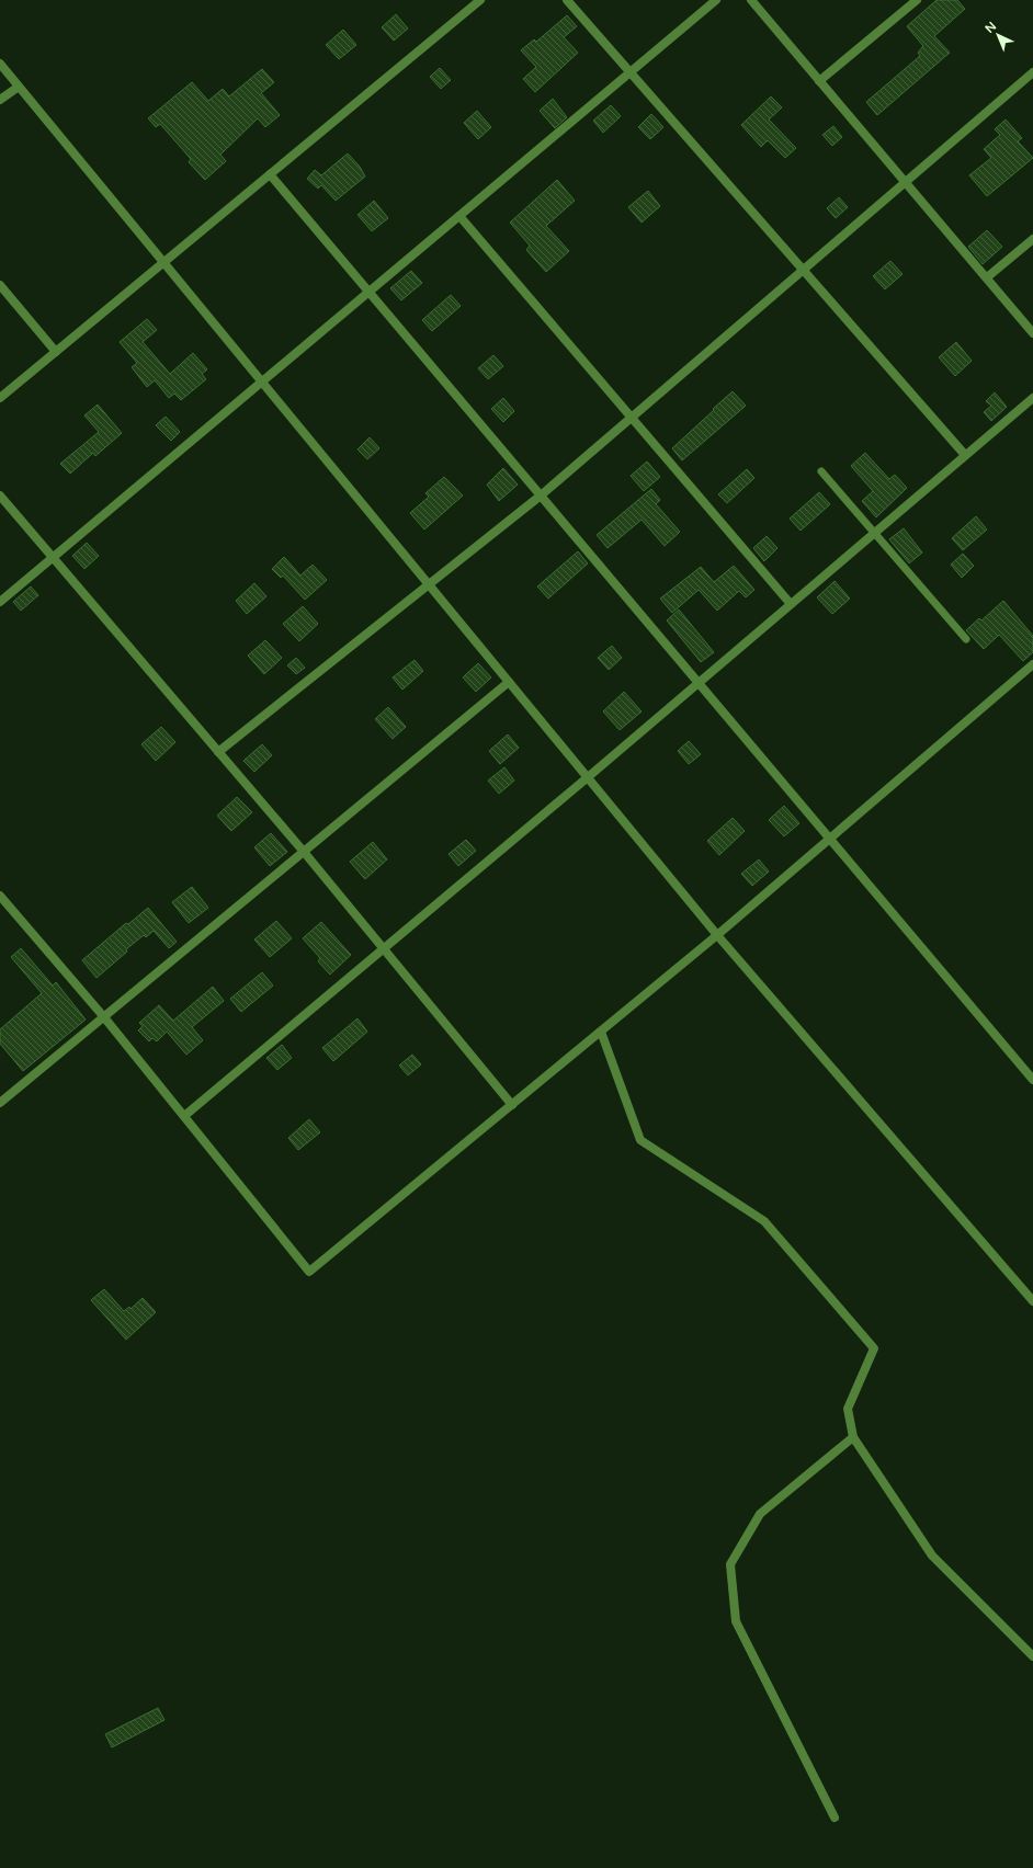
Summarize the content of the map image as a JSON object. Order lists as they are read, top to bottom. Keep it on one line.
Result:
{"north":"top left"}
